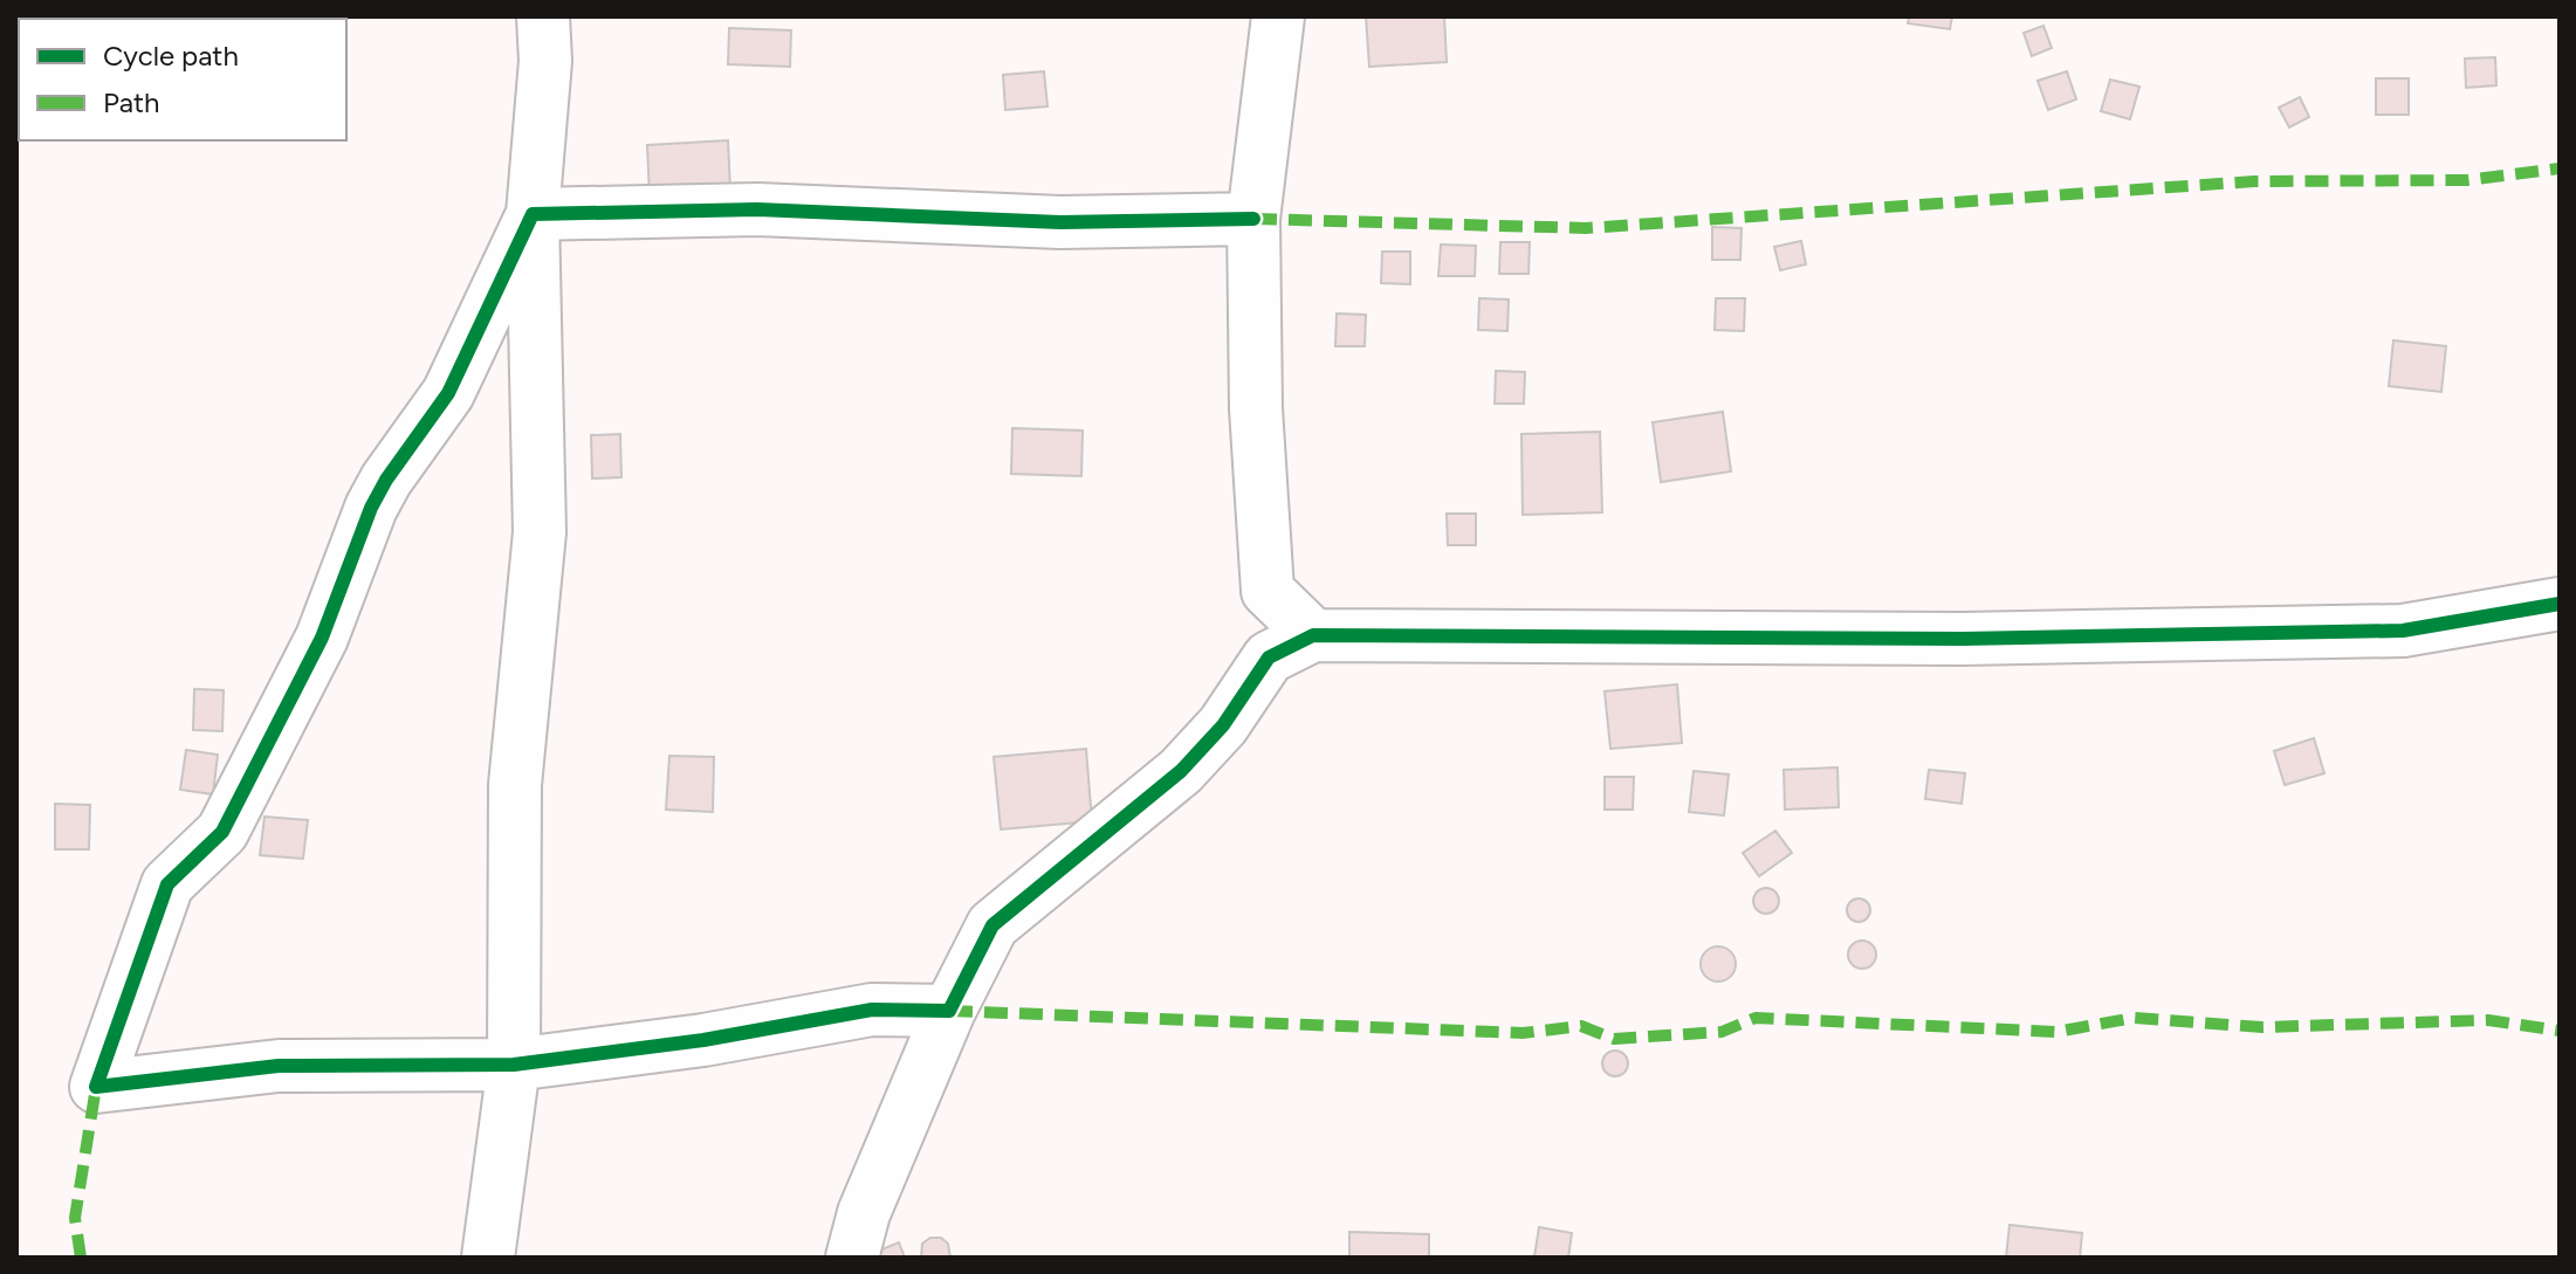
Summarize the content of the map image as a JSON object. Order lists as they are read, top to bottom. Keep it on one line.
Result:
{"legend":["Cycle path","Path"]}
